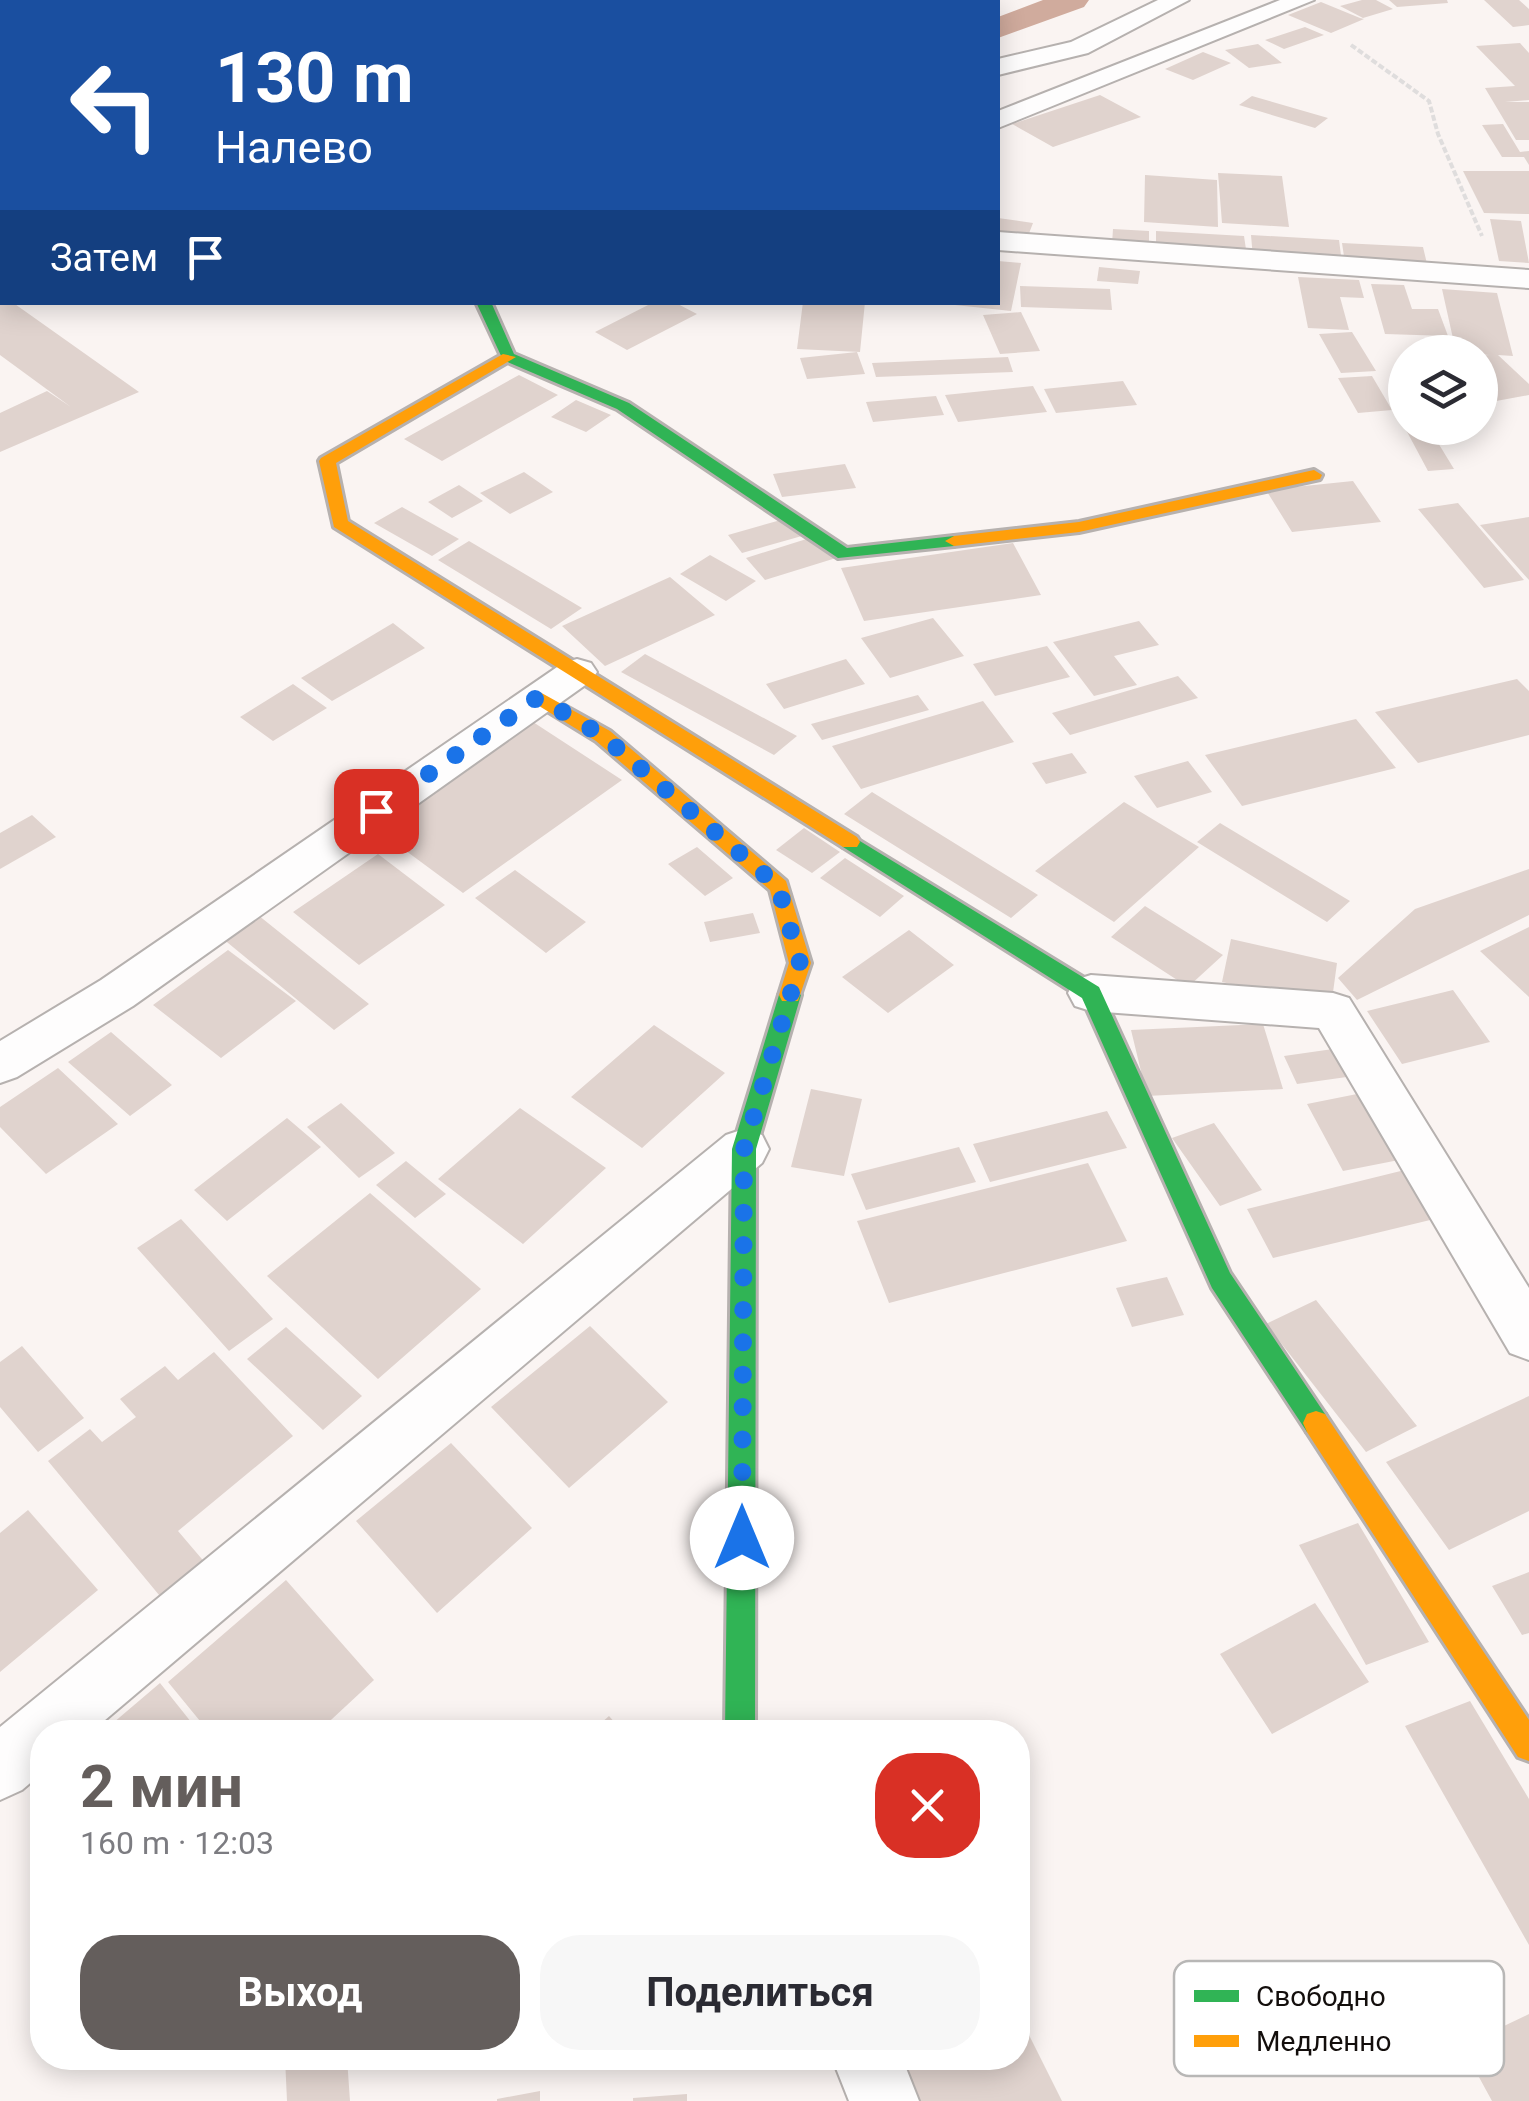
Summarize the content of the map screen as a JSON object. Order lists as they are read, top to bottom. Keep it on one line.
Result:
{"legend":["Свободно","Медленно"],"page":{"turn":["130 m","Налево"],"then":"Затем","heading":["2 мин","160 m · 12:03"],"buttons":["Выход","Поделиться"]}}
